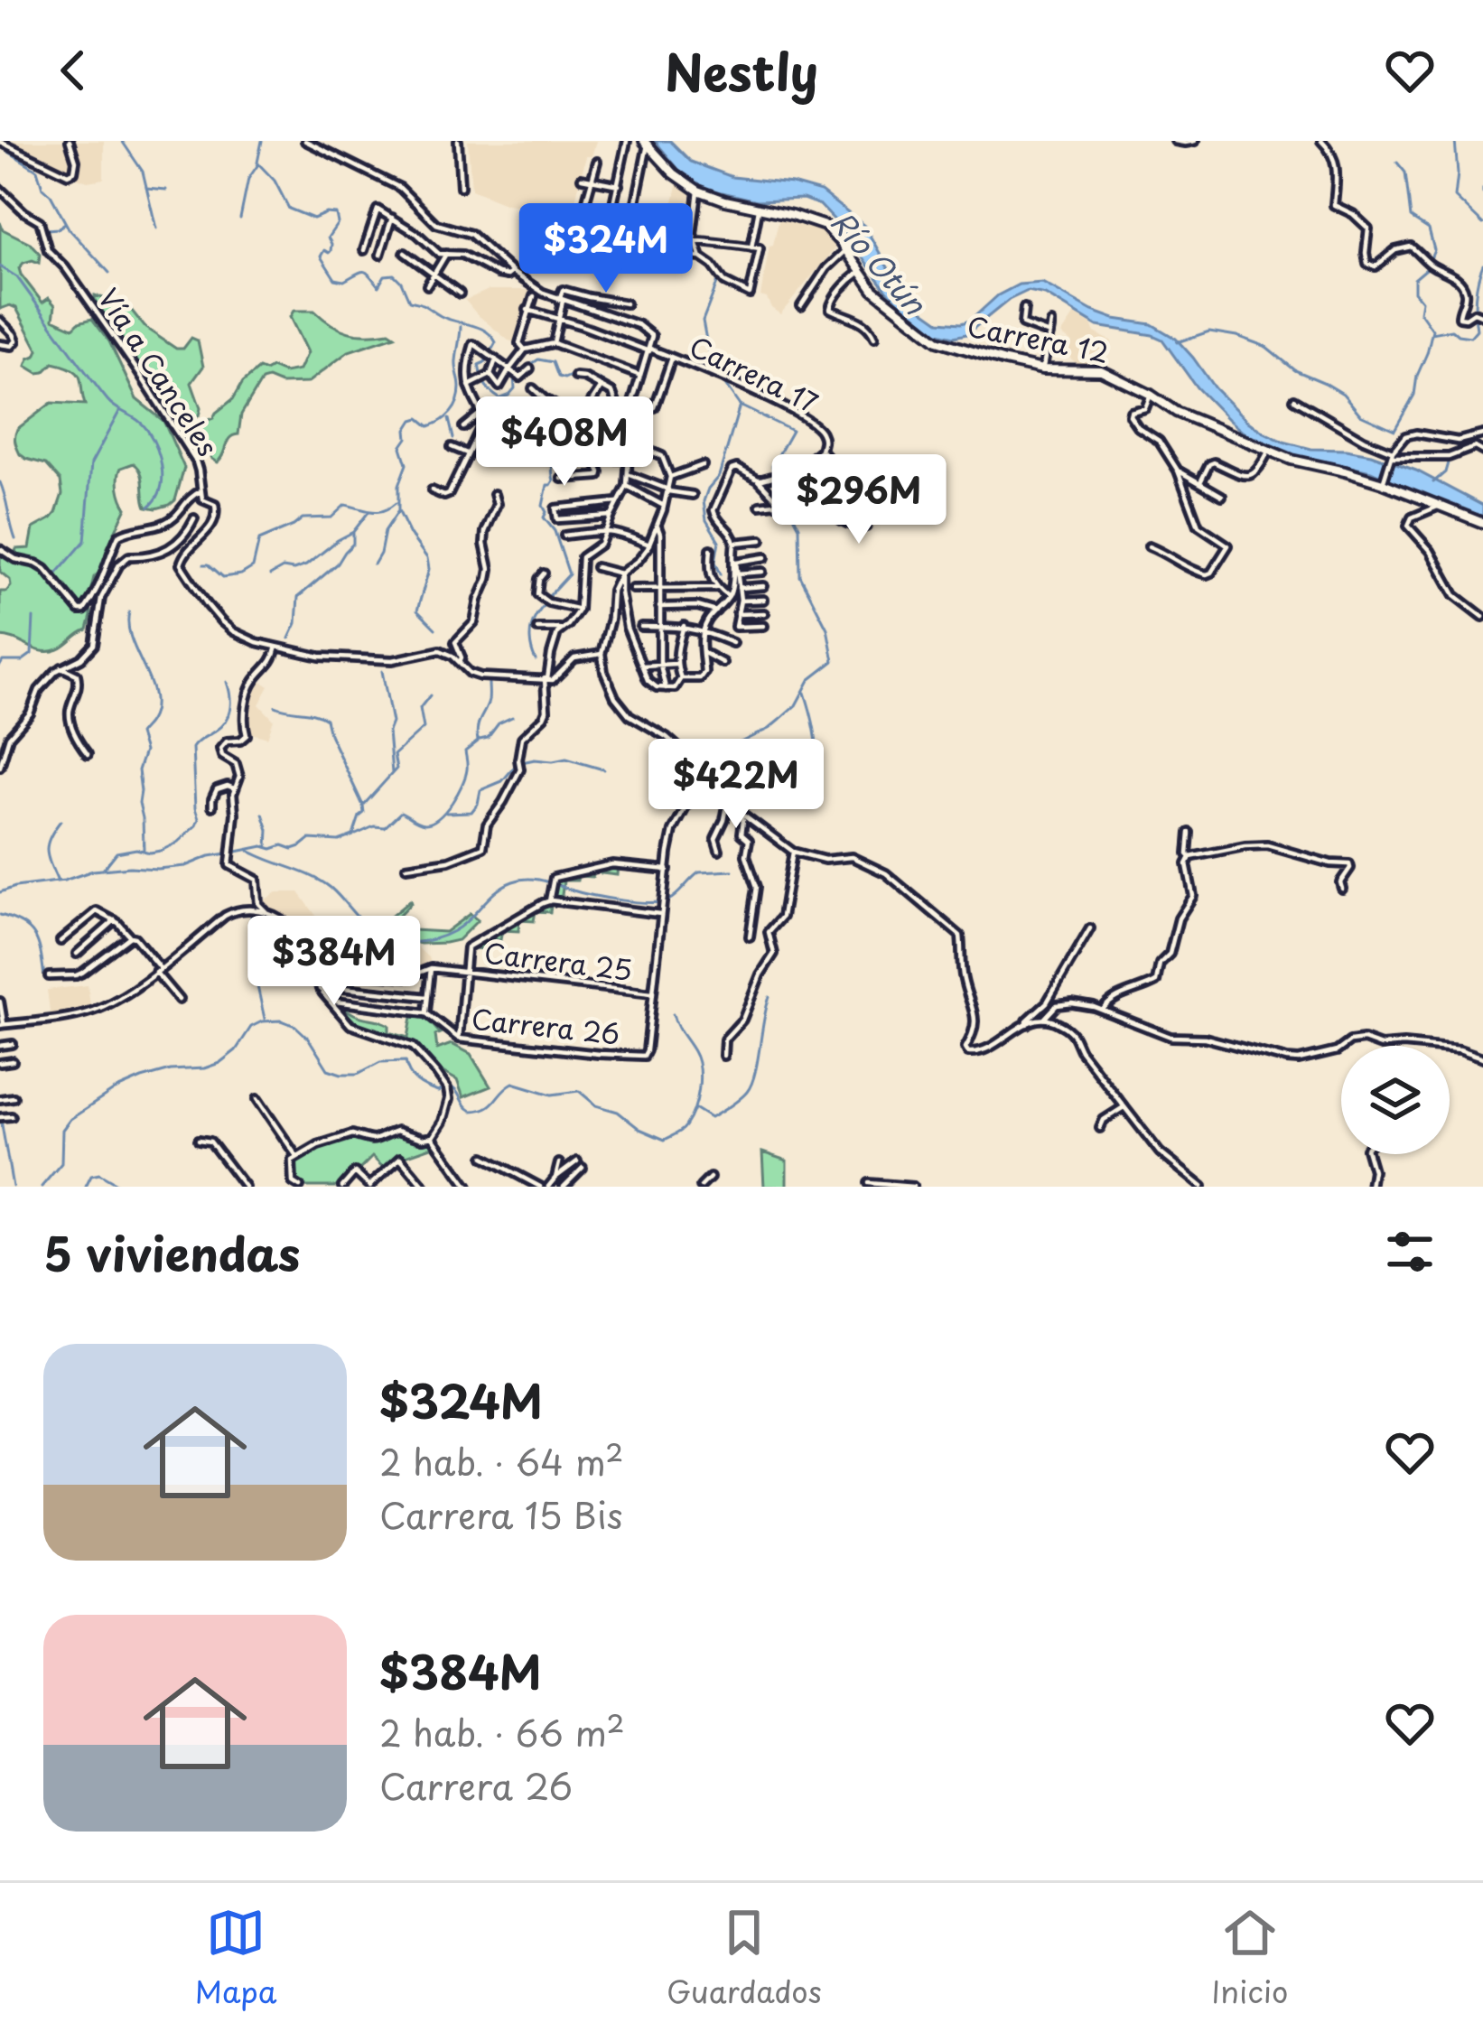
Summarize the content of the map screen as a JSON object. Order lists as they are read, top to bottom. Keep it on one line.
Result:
{"streets":{"street":["Carrera 12","Vía a Canceles","Carrera 17","Carrera 25","Carrera 26"]},"crossings":[["Carrera 25","Carrera 26"]],"water":["Río Otún"],"page":{"header":"Nestly","price":["$324M","$408M","$296M","$422M","$384M"],"heading":"5 viviendas","list":[{"name":"$324M","note":"2 hab. · 64 m² · Carrera 15 Bis"},{"name":"$384M","note":"2 hab. · 66 m² · Carrera 26"}],"tabs":["Mapa","Guardados","Inicio"]}}
